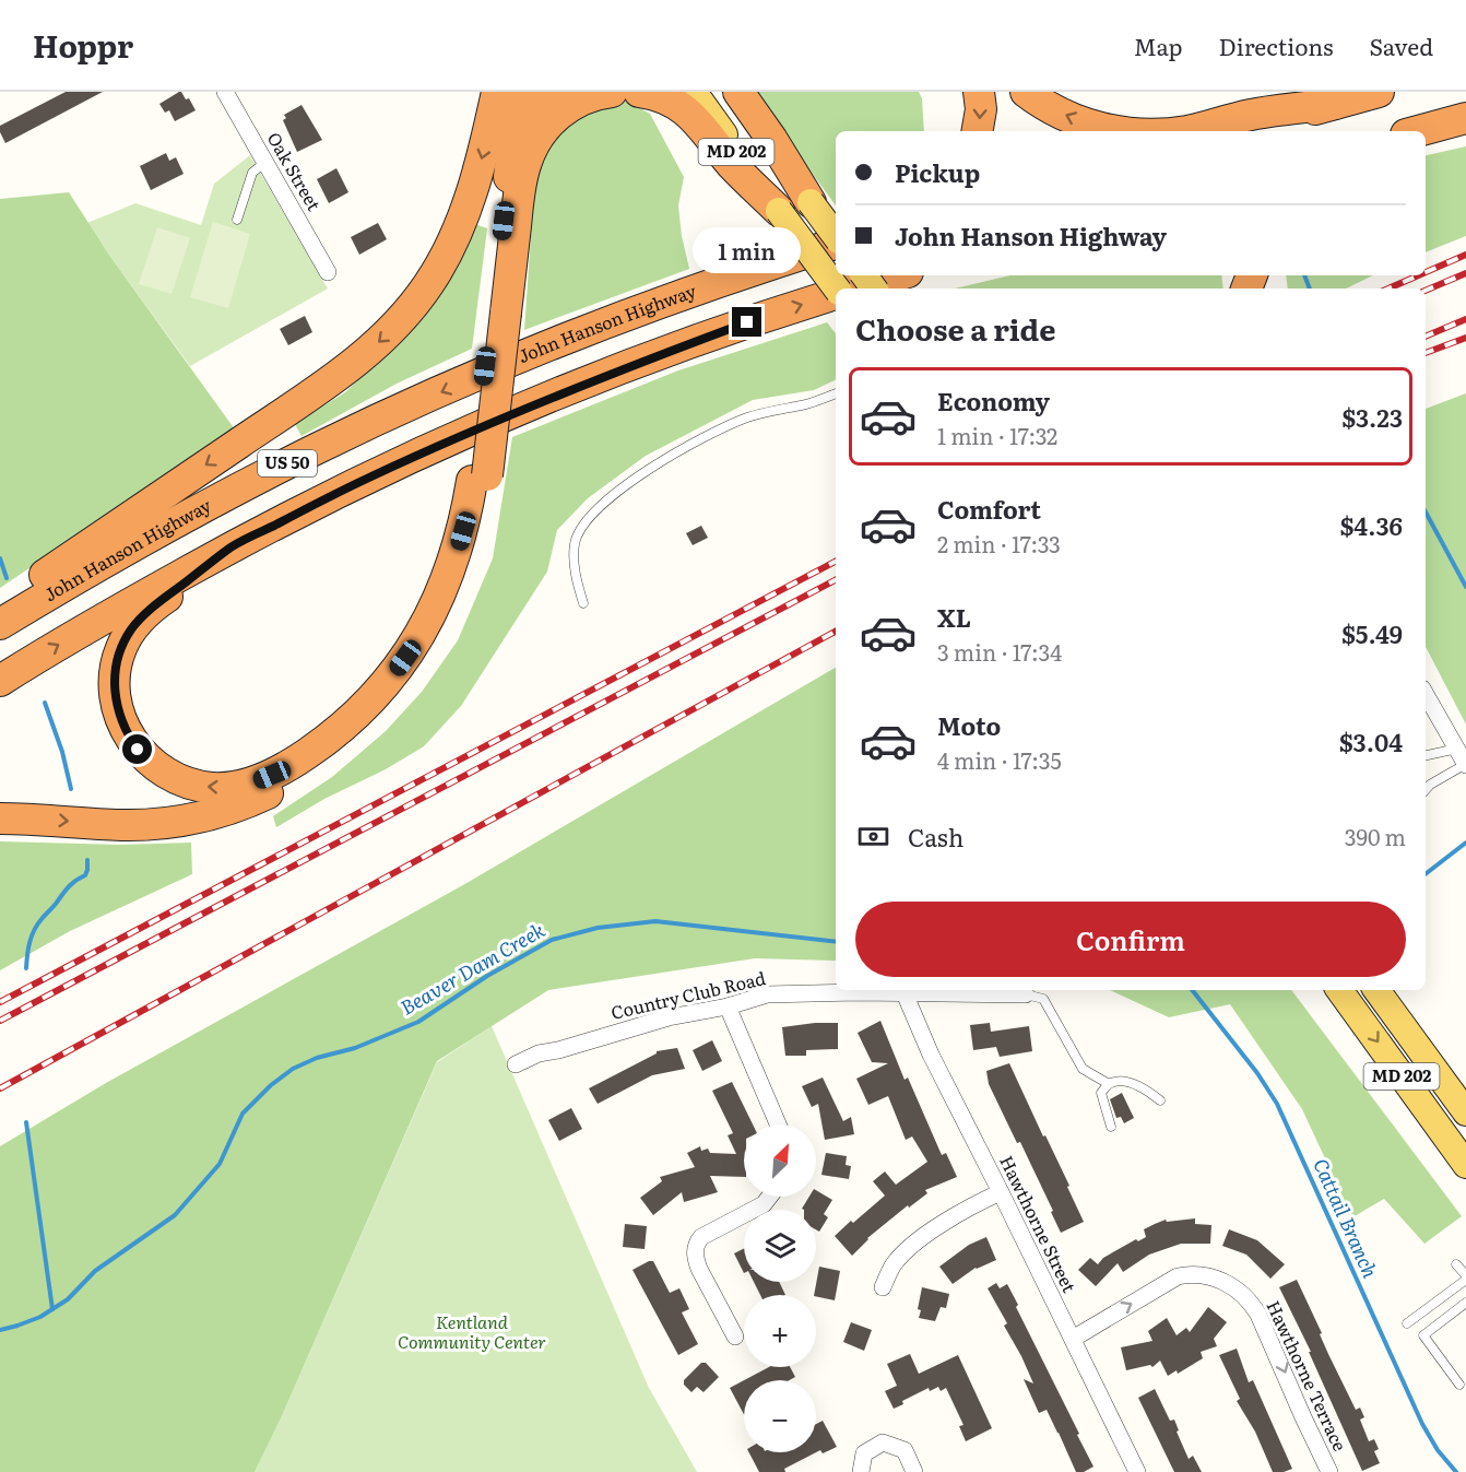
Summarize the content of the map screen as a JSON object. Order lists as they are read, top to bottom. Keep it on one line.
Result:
{"streets":{"highway":["John Hanson Highway","US 50"],"main road":["MD 202"],"street":["Oak Street","Country Club Road","Hawthorne Street","Hawthorne Terrace"]},"crossings":[["Country Club Road","Hawthorne Street"],["Hawthorne Street","Hawthorne Terrace"]],"water":["Beaver Dam Creek","Cattail Branch"],"parks":["Kentland Community Center"],"north":"top right","page":{"header":"Hoppr","nav":["Map","Directions","Saved"],"banner":["Pickup","John Hanson Highway"],"bubble":"1 min","heading":"Choose a ride","list":[{"name":"Economy","note":"1 min · 17:32","value":"$3.23"},{"name":"Comfort","note":"2 min · 17:33","value":"$4.36"},{"name":"XL","note":"3 min · 17:34","value":"$5.49"},{"name":"Moto","note":"4 min · 17:35","value":"$3.04"}],"pay":["Cash","390 m"],"buttons":"Confirm","map_buttons":["+","−"]}}
